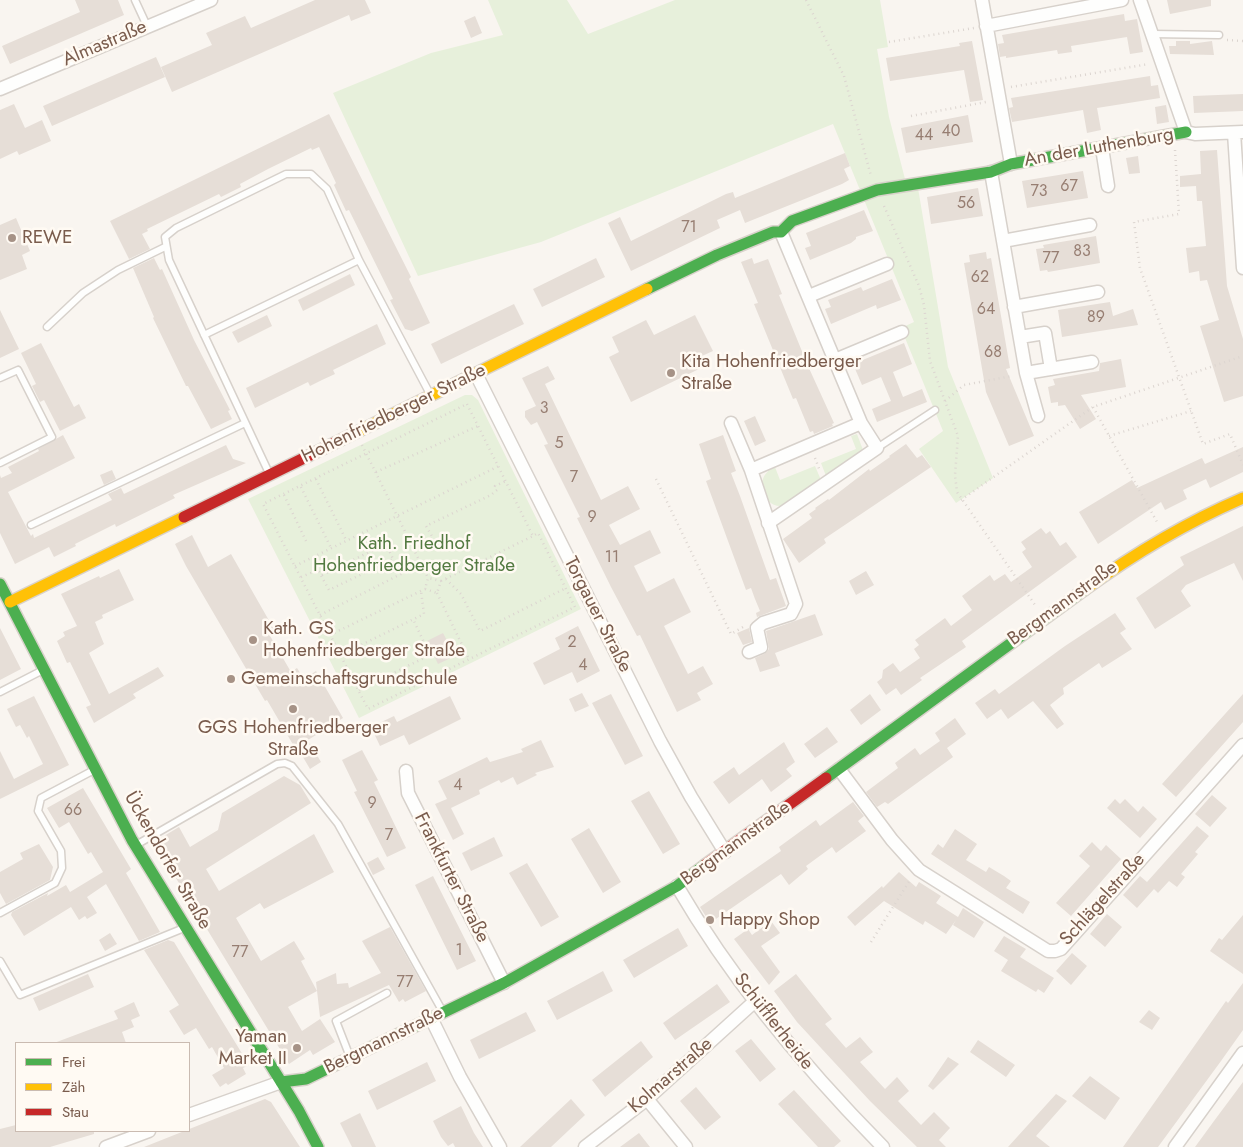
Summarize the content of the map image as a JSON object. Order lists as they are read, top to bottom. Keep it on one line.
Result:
{"streets":{"street":["Almastraße","An der Luthenburg","Hohenfriedberger Straße","Bergmannstraße","Torgauer Straße","Ückendorfer Straße","Frankfurter Straße","Schlägelstraße","Schüfflerheide","Kolmarstraße"]},"crossings":[["An der Luthenburg","Hohenfriedberger Straße"],["Hohenfriedberger Straße","Torgauer Straße"],["Hohenfriedberger Straße","Ückendorfer Straße"],["Bergmannstraße","Torgauer Straße"],["Bergmannstraße","Ückendorfer Straße"],["Bergmannstraße","Frankfurter Straße"],["Bergmannstraße","Schlägelstraße"],["Bergmannstraße","Schüfflerheide"],["Schüfflerheide","Kolmarstraße"]],"parks":["Kath. Friedhof Hohenfriedberger Straße"],"places":["REWE","Kita Hohenfriedberger Straße","Kath. GS Hohenfriedberger Straße","Gemeinschaftsgrundschule","GGS Hohenfriedberger Straße","Happy Shop","Yaman Market II"],"house_numbers":["40","44","67","73","56","71","83","77","62","64","89","68","3","5","7","9","11","2","4","4","9","66","7","1","77","77"],"legend":["Frei","Zäh","Stau"]}
